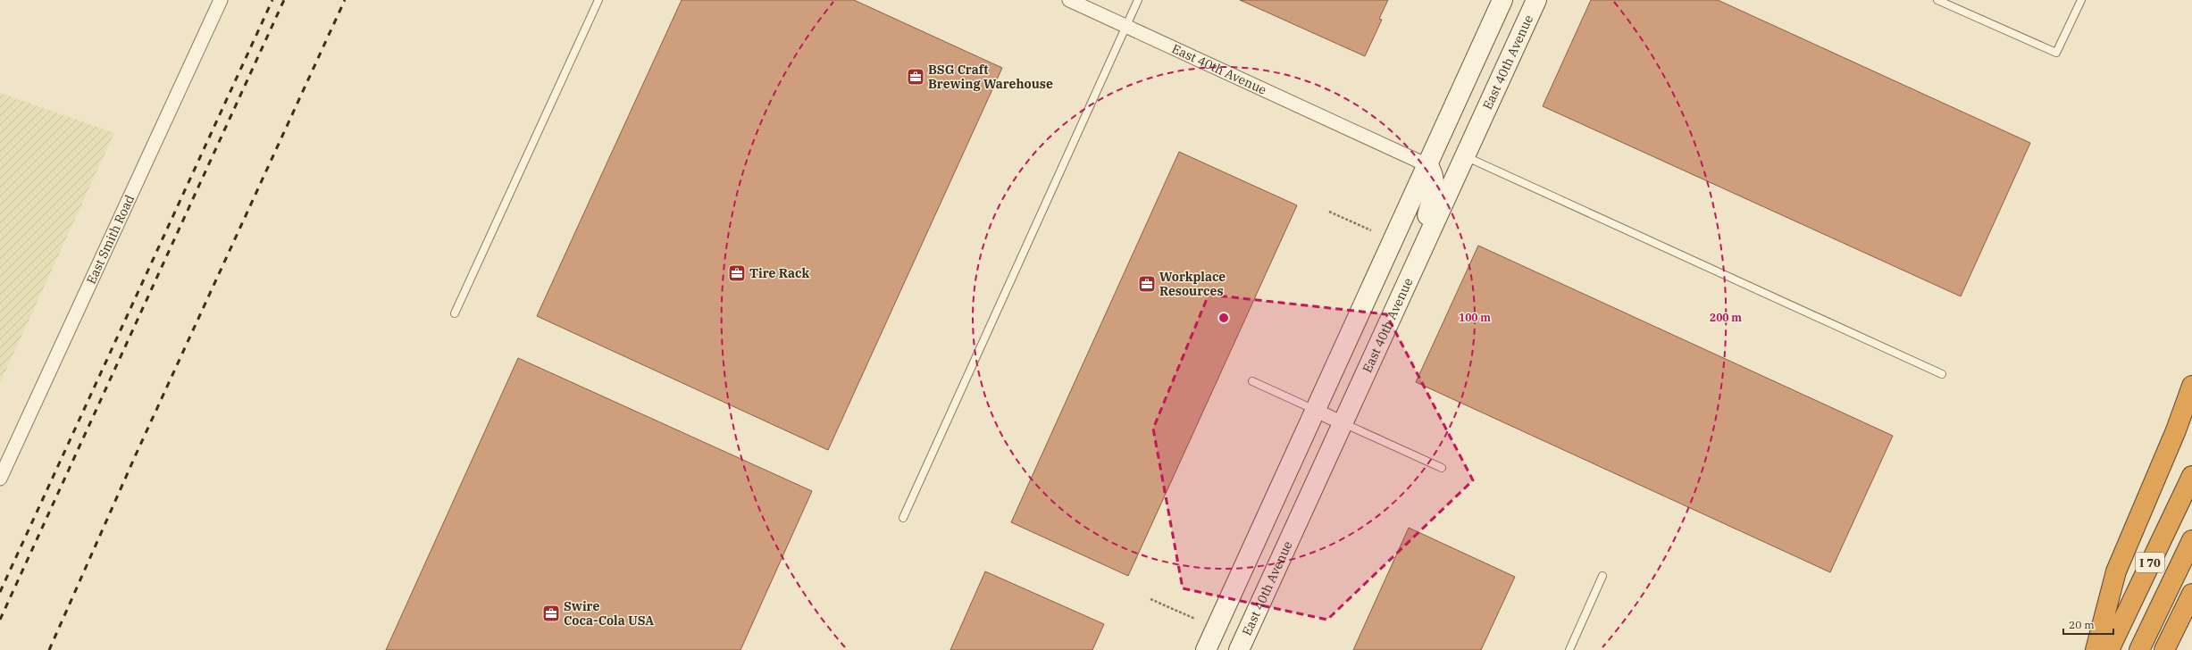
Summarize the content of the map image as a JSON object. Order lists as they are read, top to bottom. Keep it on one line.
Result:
{"streets":{"highway":["I 70"],"street":["East 40th Avenue","East Smith Road"]},"places":{"office":["BSG Craft Brewing Warehouse","Tire Rack","Workplace Resources","Swire Coca-Cola USA"]},"scale_bar":"20 m","rings":["100 m","200 m"]}
